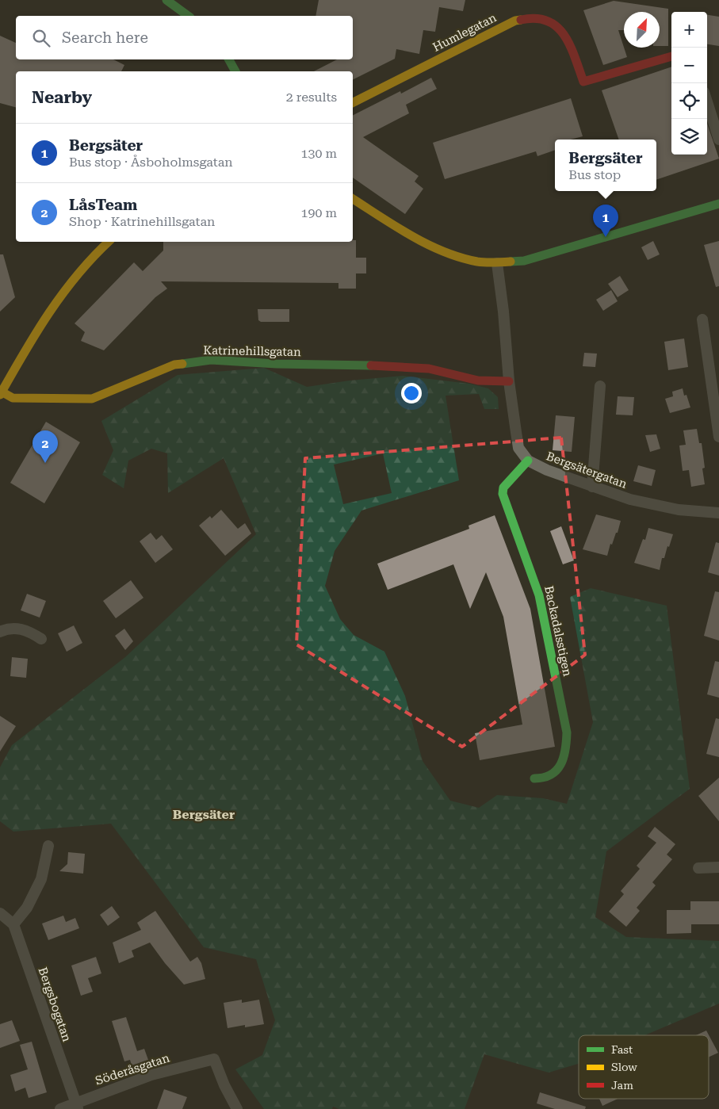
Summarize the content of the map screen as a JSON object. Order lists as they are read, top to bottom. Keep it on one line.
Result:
{"streets":{"street":["Humlegatan","Katrinehillsgatan","Bergsätergatan","Backadalsstigen","Bergsbogatan","Söderåsgatan"]},"crossings":[["Katrinehillsgatan","Bergsätergatan"],["Bergsätergatan","Backadalsstigen"],["Bergsbogatan","Söderåsgatan"]],"districts":["Bergsäter"],"legend":["Fast","Slow","Jam"],"north":"top right","page":{"map_buttons":["+","−"],"search":"Search here","heading":["Nearby","2 results"],"list":[{"mark":"1","name":"Bergsäter","note":"Bus stop · Åsboholmsgatan","value":"130 m"},{"mark":"2","name":"LåsTeam","note":"Shop · Katrinehillsgatan","value":"190 m"}],"popup":["Bergsäter","Bus stop"],"pins":["1","2"]}}
